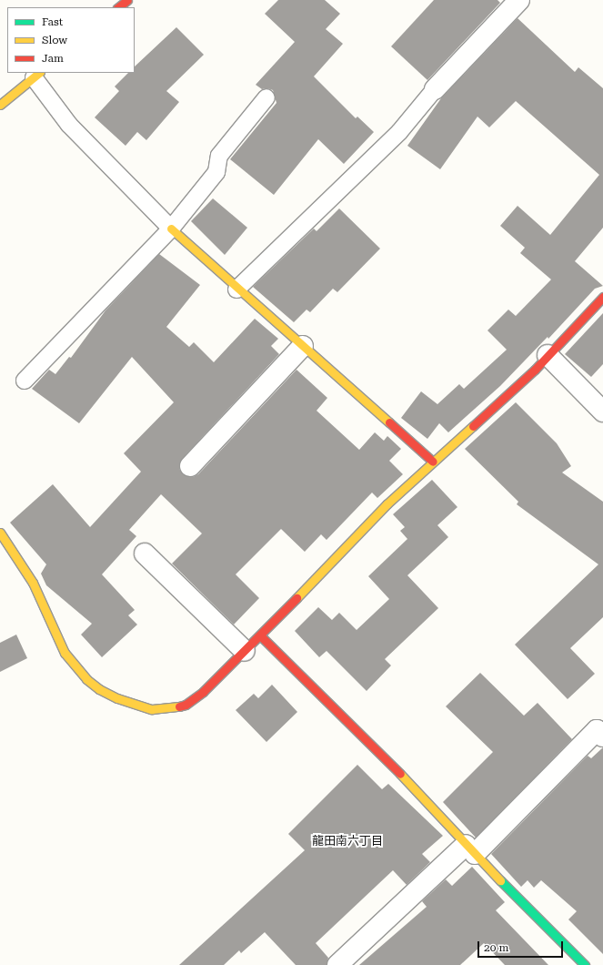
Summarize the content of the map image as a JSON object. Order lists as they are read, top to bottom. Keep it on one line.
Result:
{"districts":["龍田南六丁目"],"legend":["Fast","Slow","Jam"],"scale_bar":"20 m"}
